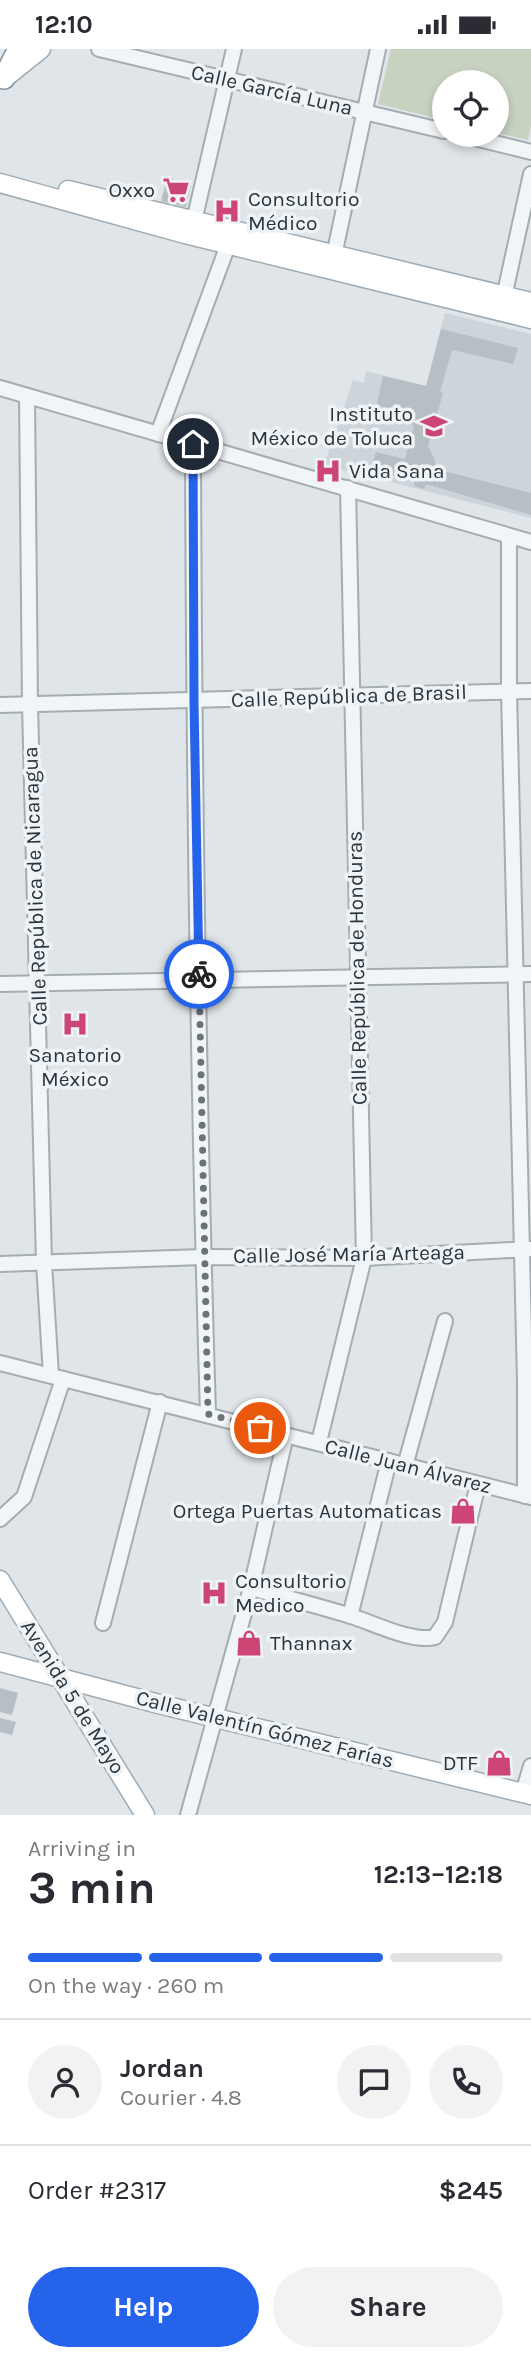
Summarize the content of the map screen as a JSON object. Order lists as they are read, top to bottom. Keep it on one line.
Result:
{"streets":{"main road":["Avenida 5 de Mayo","Calle Valentín Gómez Farías"],"street":["Calle García Luna","Calle República de Brasil","Calle República de Nicaragua","Calle República de Honduras","Calle José María Arteaga","Calle Juan Álvarez"]},"crossings":[["Calle República de Brasil","Calle República de Nicaragua"],["Calle República de Brasil","Calle República de Honduras"],["Calle República de Nicaragua","Calle José María Arteaga"],["Calle República de Nicaragua","Calle Juan Álvarez"],["Calle República de Honduras","Calle José María Arteaga"],["Calle República de Honduras","Calle Juan Álvarez"],["Avenida 5 de Mayo","Calle Valentín Gómez Farías"]],"places":{"supermarket":["Oxxo"],"hospital":["Consultorio Médico","Vida Sana","Sanatorio México","Consultorio Medico"],"school or university":["Instituto México de Toluca"],"shop":["Ortega Puertas Automaticas","Thannax","DTF"]},"page":{"status":"12:10","heading":["3 min","Arriving in","12:13–12:18"],"panel":["Jordan","Courier · 4.8","Order #2317","$245"],"bar":"On the way · 260 m","buttons":["Help","Share"]}}
